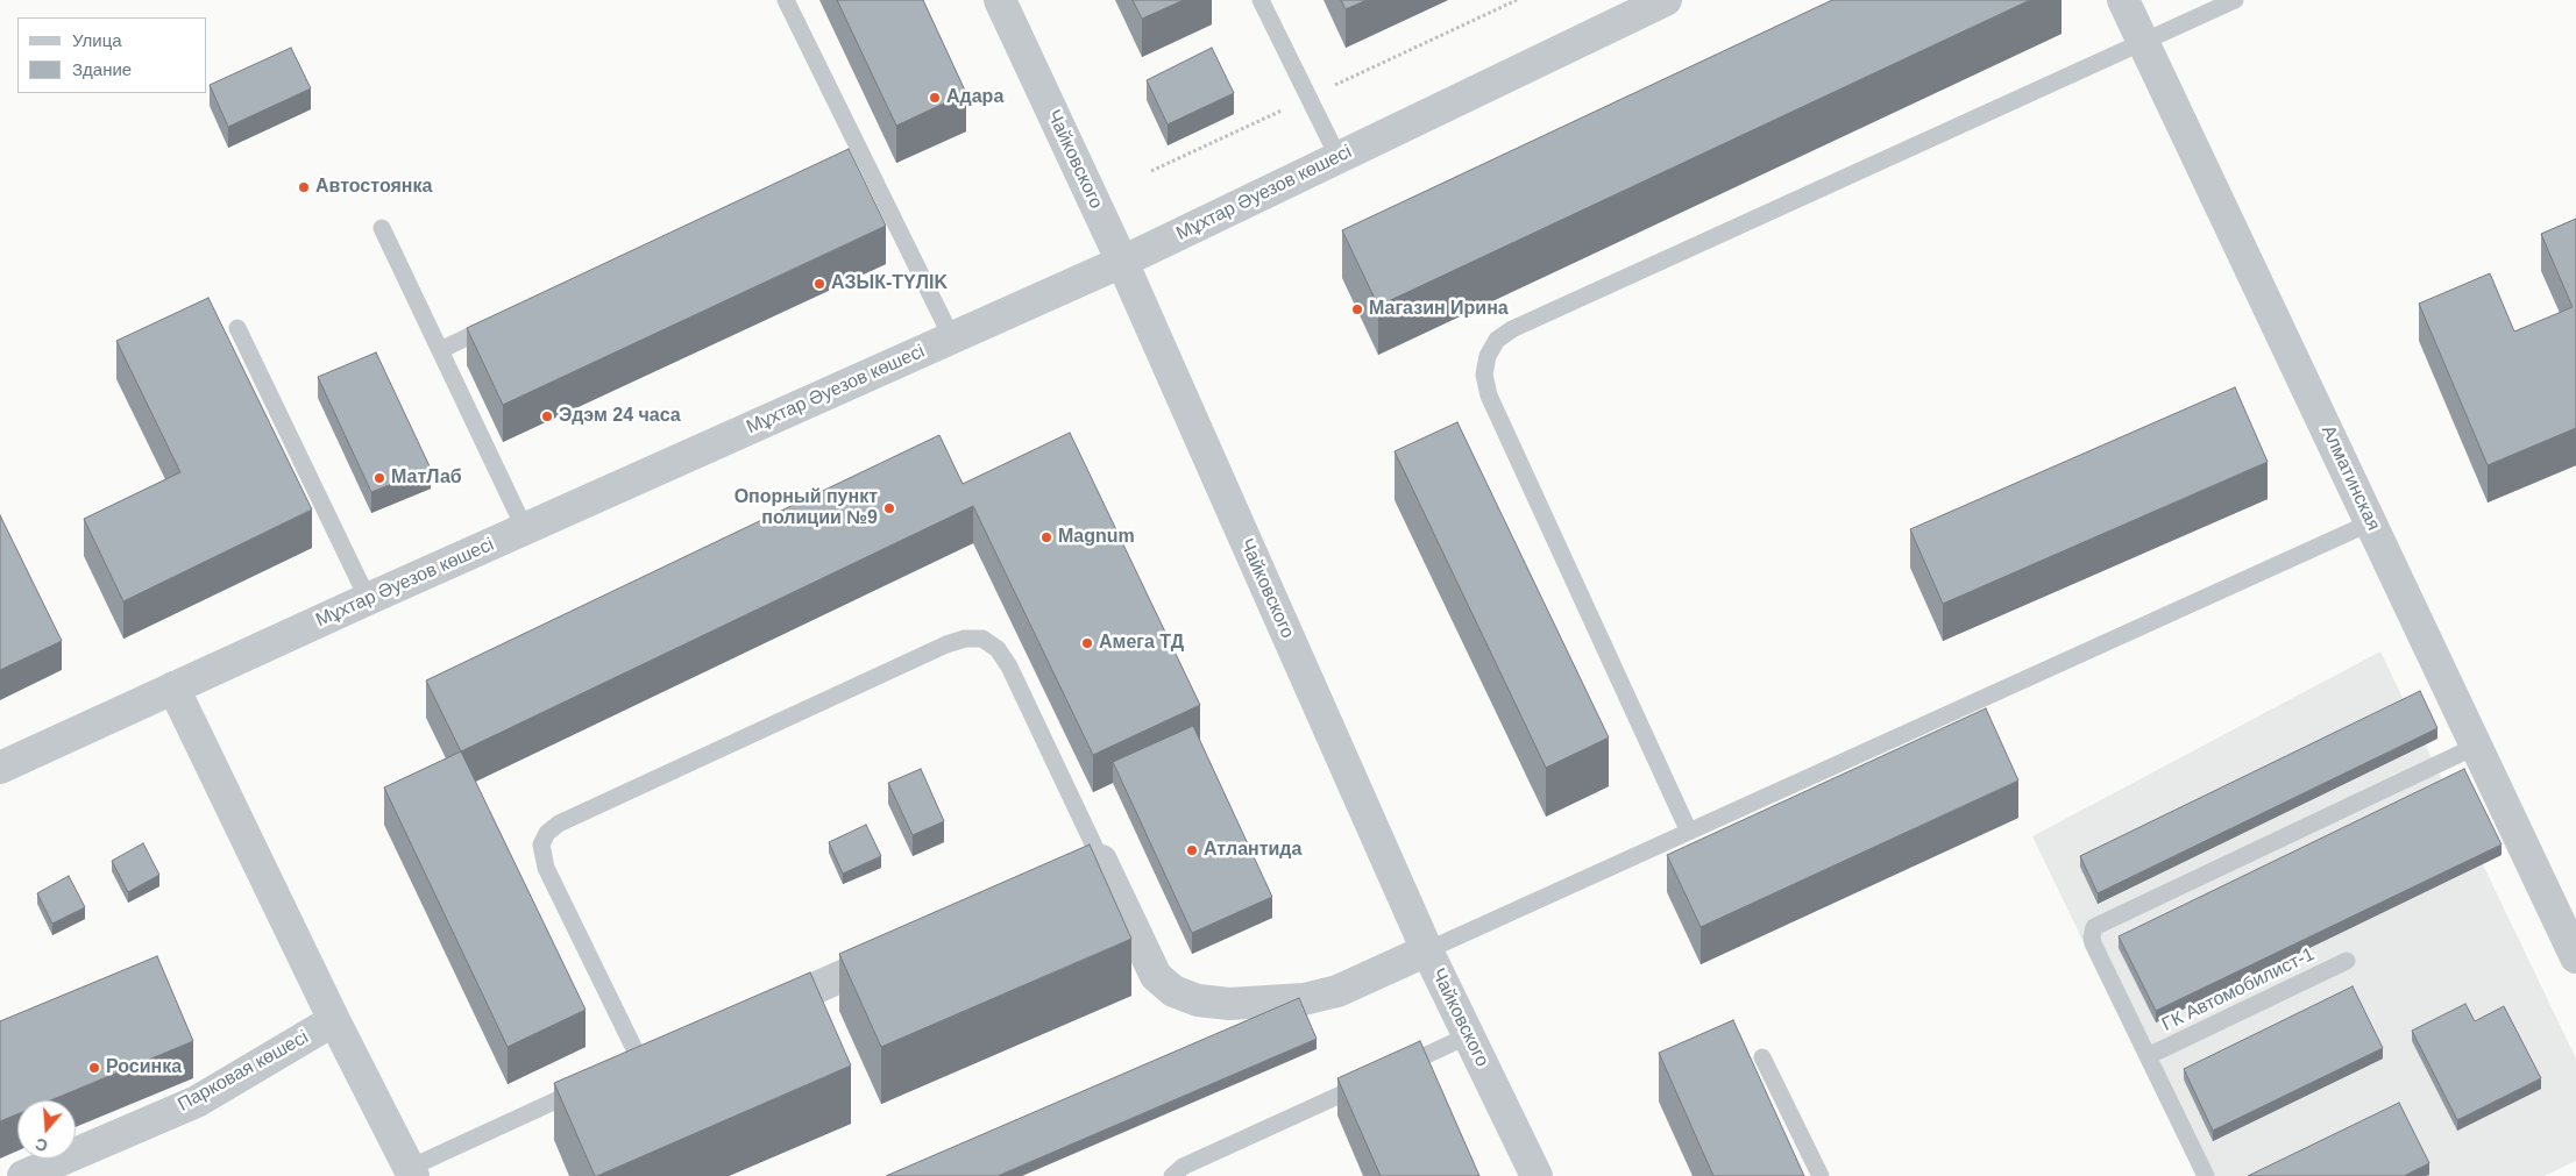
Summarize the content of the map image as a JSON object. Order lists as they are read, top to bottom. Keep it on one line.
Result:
{"streets":{"street":["Чайковского","Мұхтар Әуезов көшесі","Алматинская","Парковая көшесі"],"lane":["ГК Автомобилист-1"]},"crossings":[["Чайковского","Мұхтар Әуезов көшесі"]],"places":["Адара","Автостоянка","АЗЫК-TYЛIK","Магазин Ирина","Эдэм 24 часа","МатЛаб","Опорный пункт полиции №9","Magnum","Амега ТД","Атлантида","Росинка"],"legend":["Улица","Здание"],"north":"bottom"}
